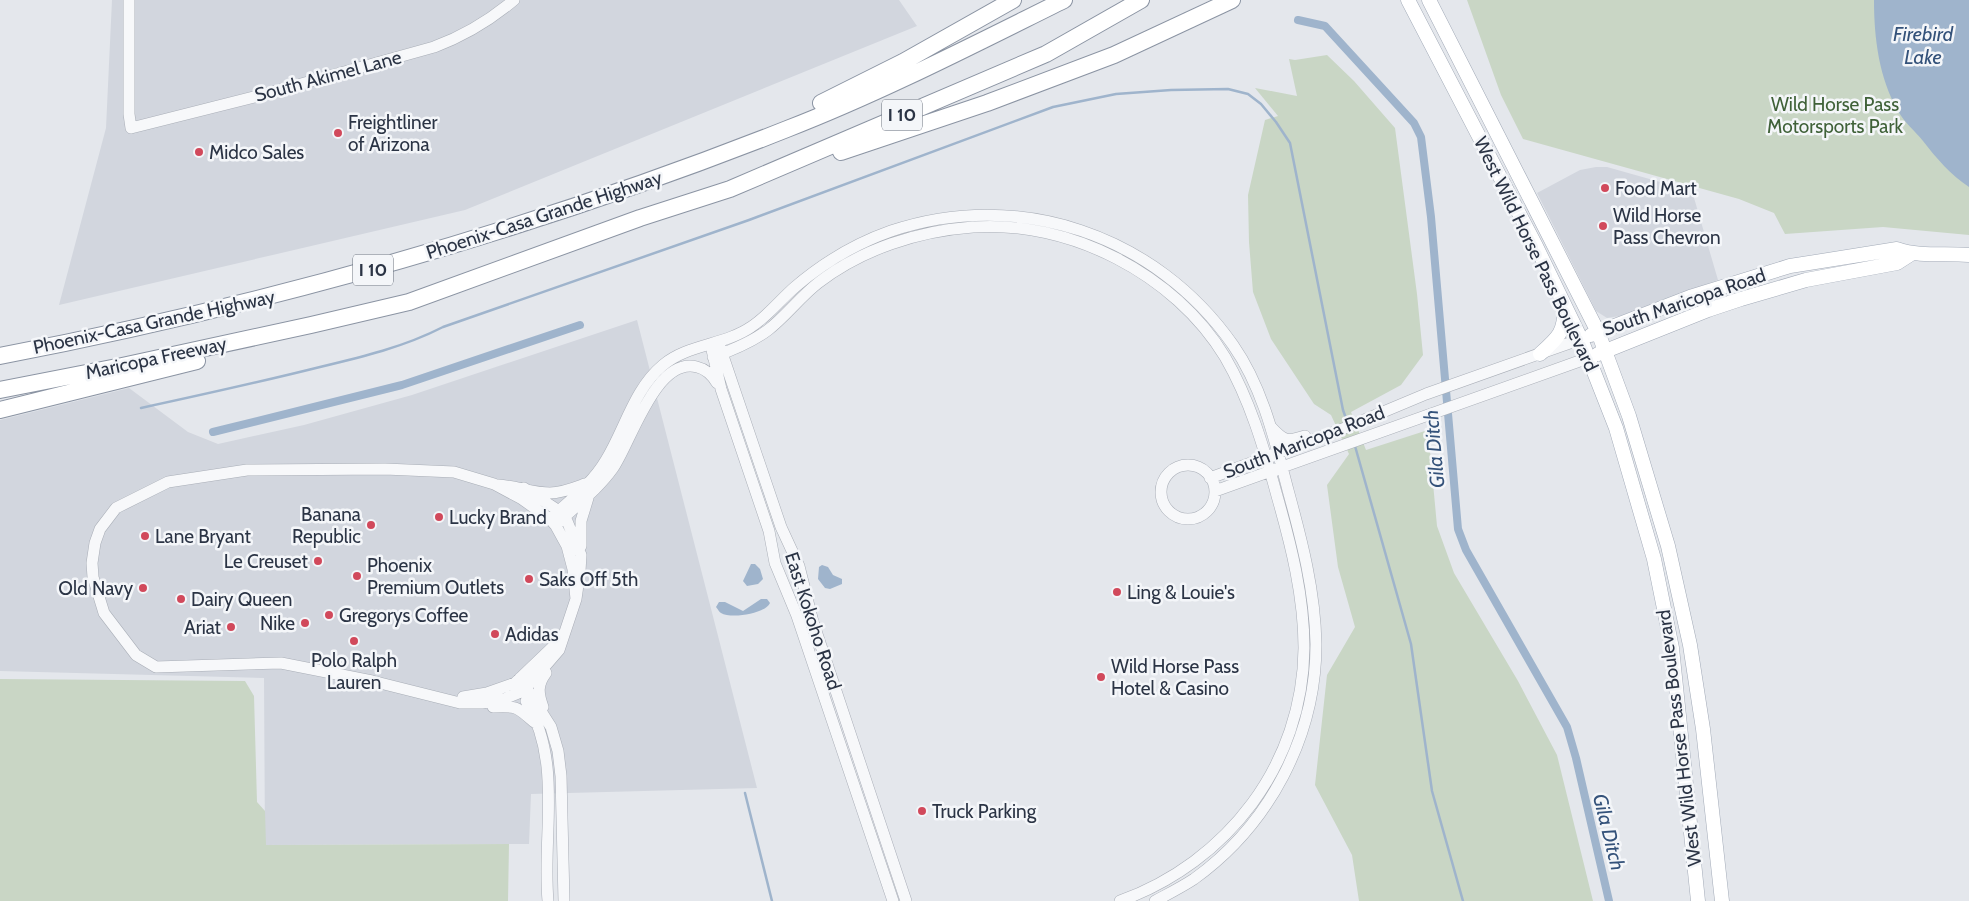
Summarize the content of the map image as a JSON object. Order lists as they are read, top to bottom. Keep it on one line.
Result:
{"streets":{"highway":["I 10","Phoenix-Casa Grande Highway","Maricopa Freeway"],"main road":["West Wild Horse Pass Boulevard","South Maricopa Road"],"street":["South Akimel Lane","East Kokoho Road"]},"crossings":[["Phoenix-Casa Grande Highway","Maricopa Freeway"],["West Wild Horse Pass Boulevard","South Maricopa Road"]],"water":["Firebird Lake","Gila Ditch"],"parks":["Wild Horse Pass Motorsports Park"],"places":["Freightliner of Arizona","Midco Sales","Food Mart","Wild Horse Pass Chevron","Lucky Brand","Banana Republic","Lane Bryant","Le Creuset","Phoenix Premium Outlets","Saks Off 5th","Old Navy","Ling & Louie's","Dairy Queen","Gregorys Coffee","Nike","Ariat","Adidas","Polo Ralph Lauren","Wild Horse Pass Hotel & Casino","Truck Parking"]}
